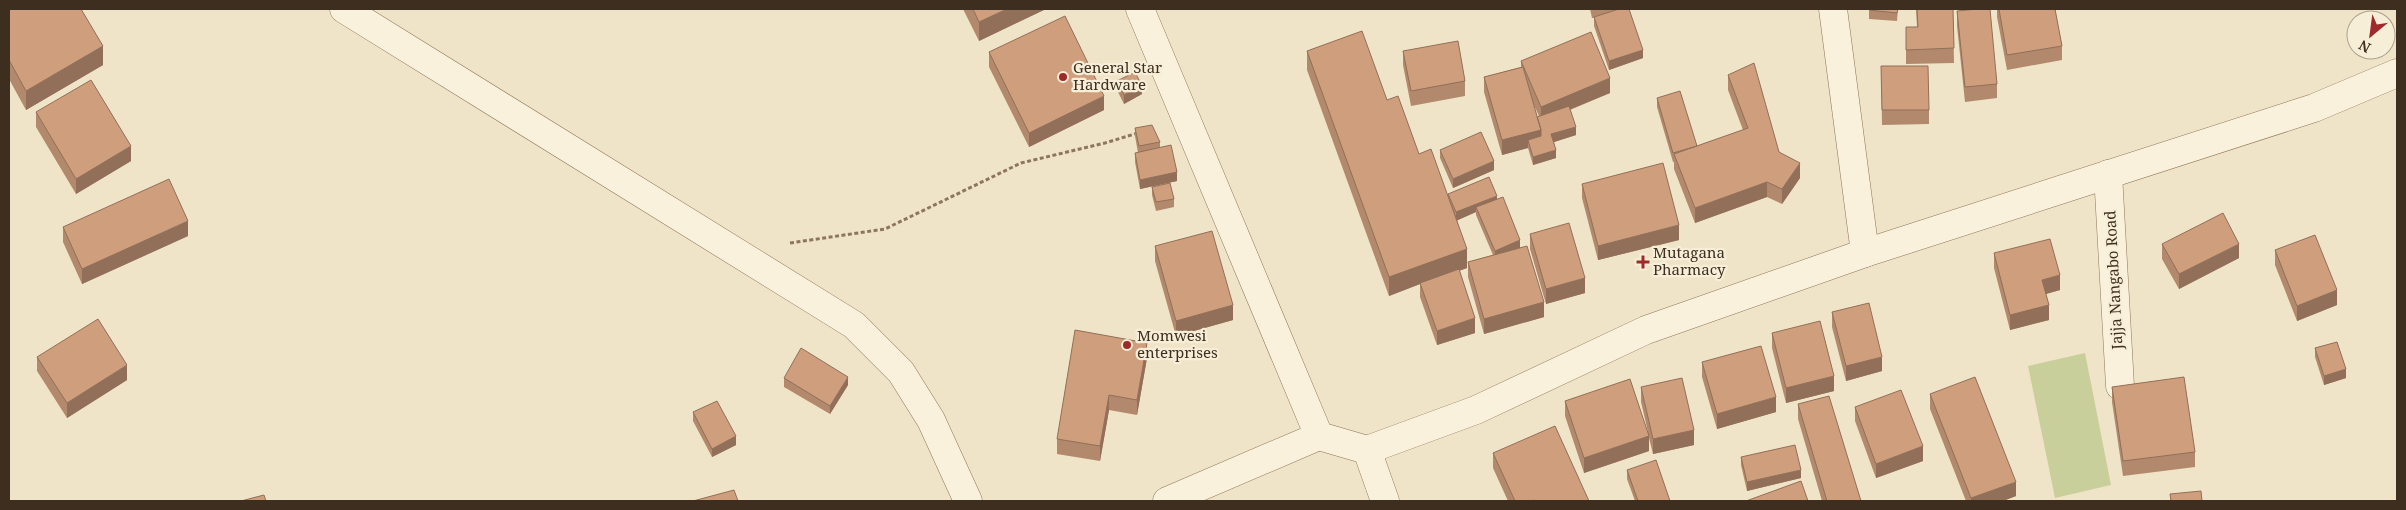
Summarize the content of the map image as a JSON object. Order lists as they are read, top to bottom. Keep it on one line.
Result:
{"streets":{"street":["Jajja Nangabo Road"]},"places":{"other":["General Star Hardware","Momwesi enterprises"],"health":["Mutagana Pharmacy"]},"north":"bottom left"}
